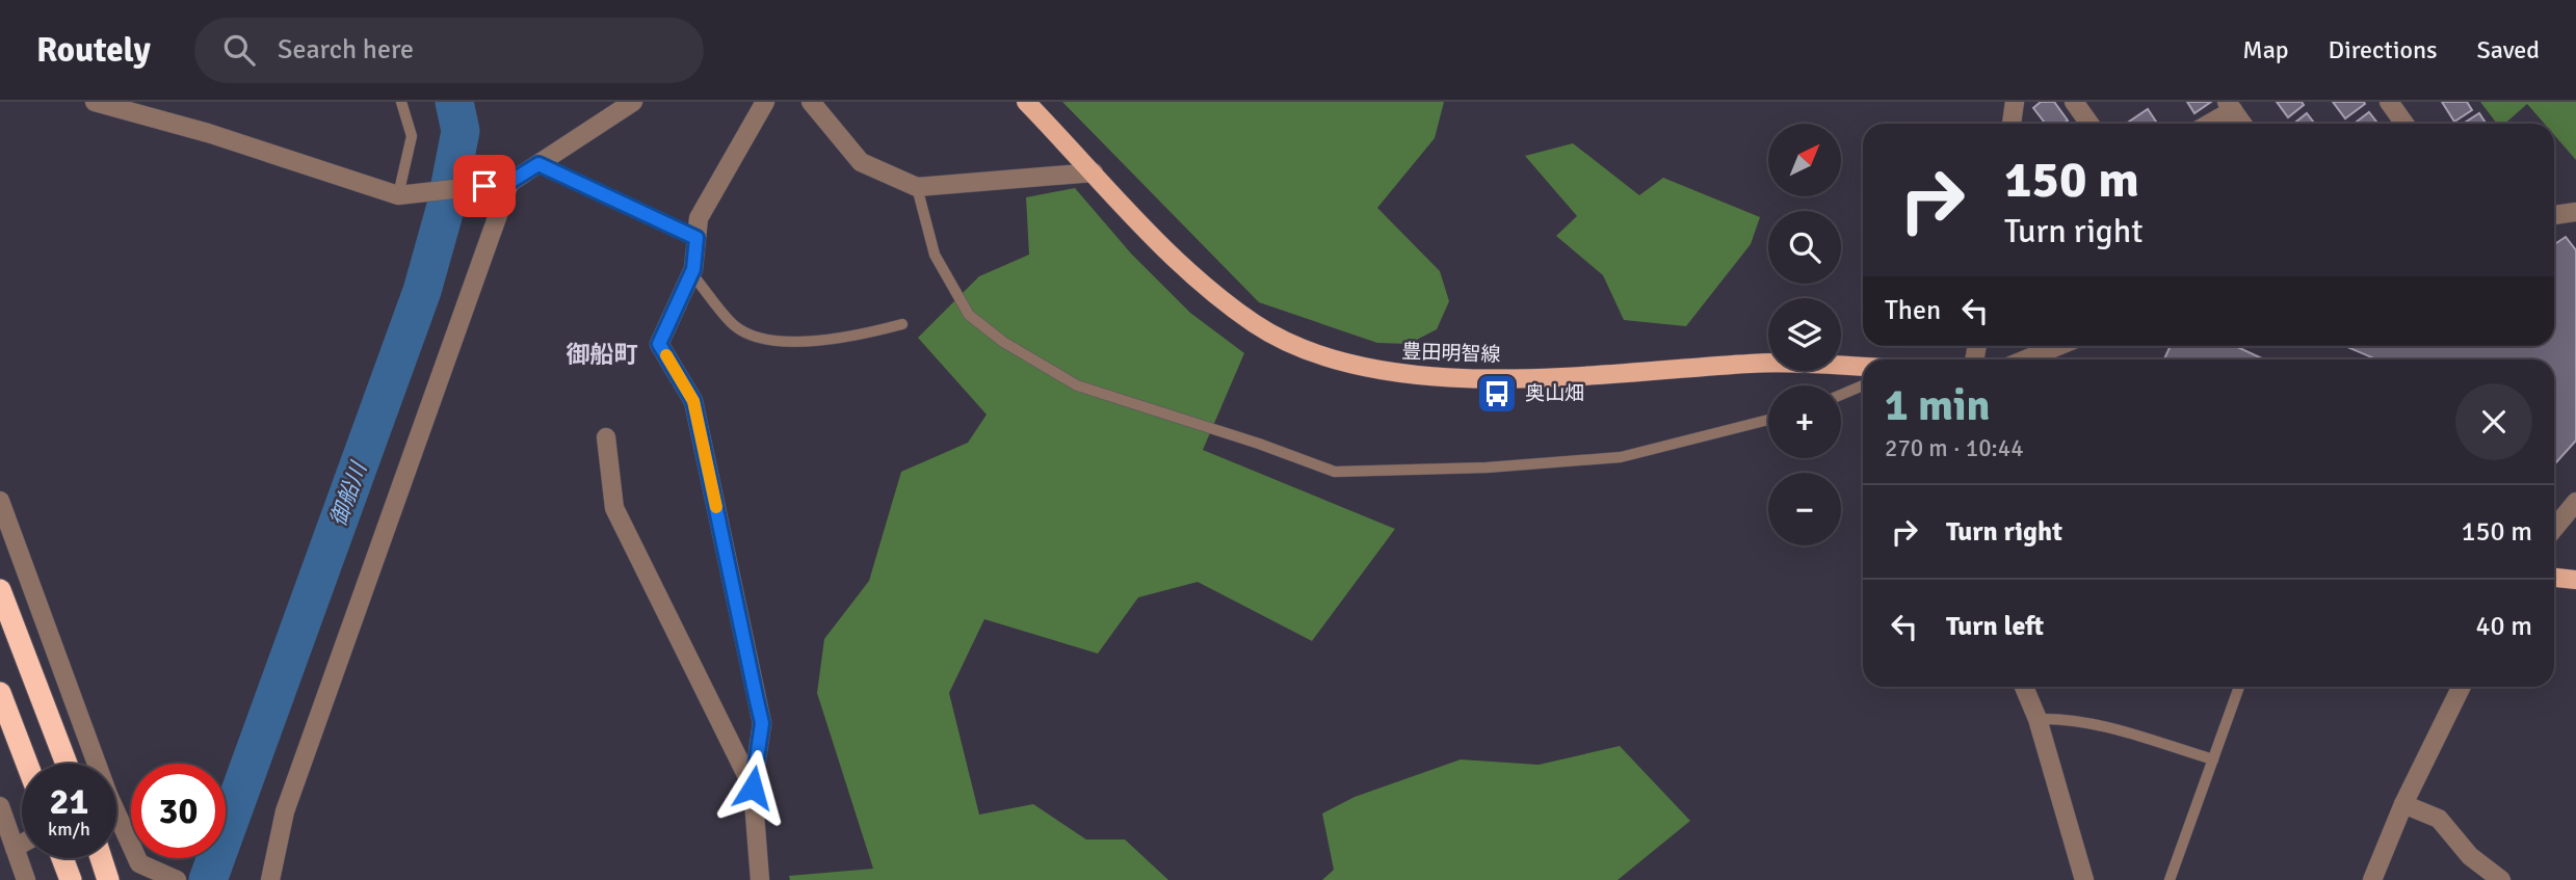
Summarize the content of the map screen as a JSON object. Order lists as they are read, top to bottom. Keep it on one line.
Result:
{"streets":{"main road":["豊田明智線"]},"districts":["御船町"],"water":["御船川"],"places":{"bus stop":["奥山畑"]},"north":"top right","page":{"header":"Routely","search":"Search here","nav":["Map","Directions","Saved"],"map_buttons":["+","−"],"turn":["150 m","Turn right"],"then":"Then","heading":["1 min","270 m · 10:44"],"list":[{"name":"Turn right","value":"150 m"},{"name":"Turn left","value":"40 m"}],"speed":"21 km/h","limit":"30"}}
